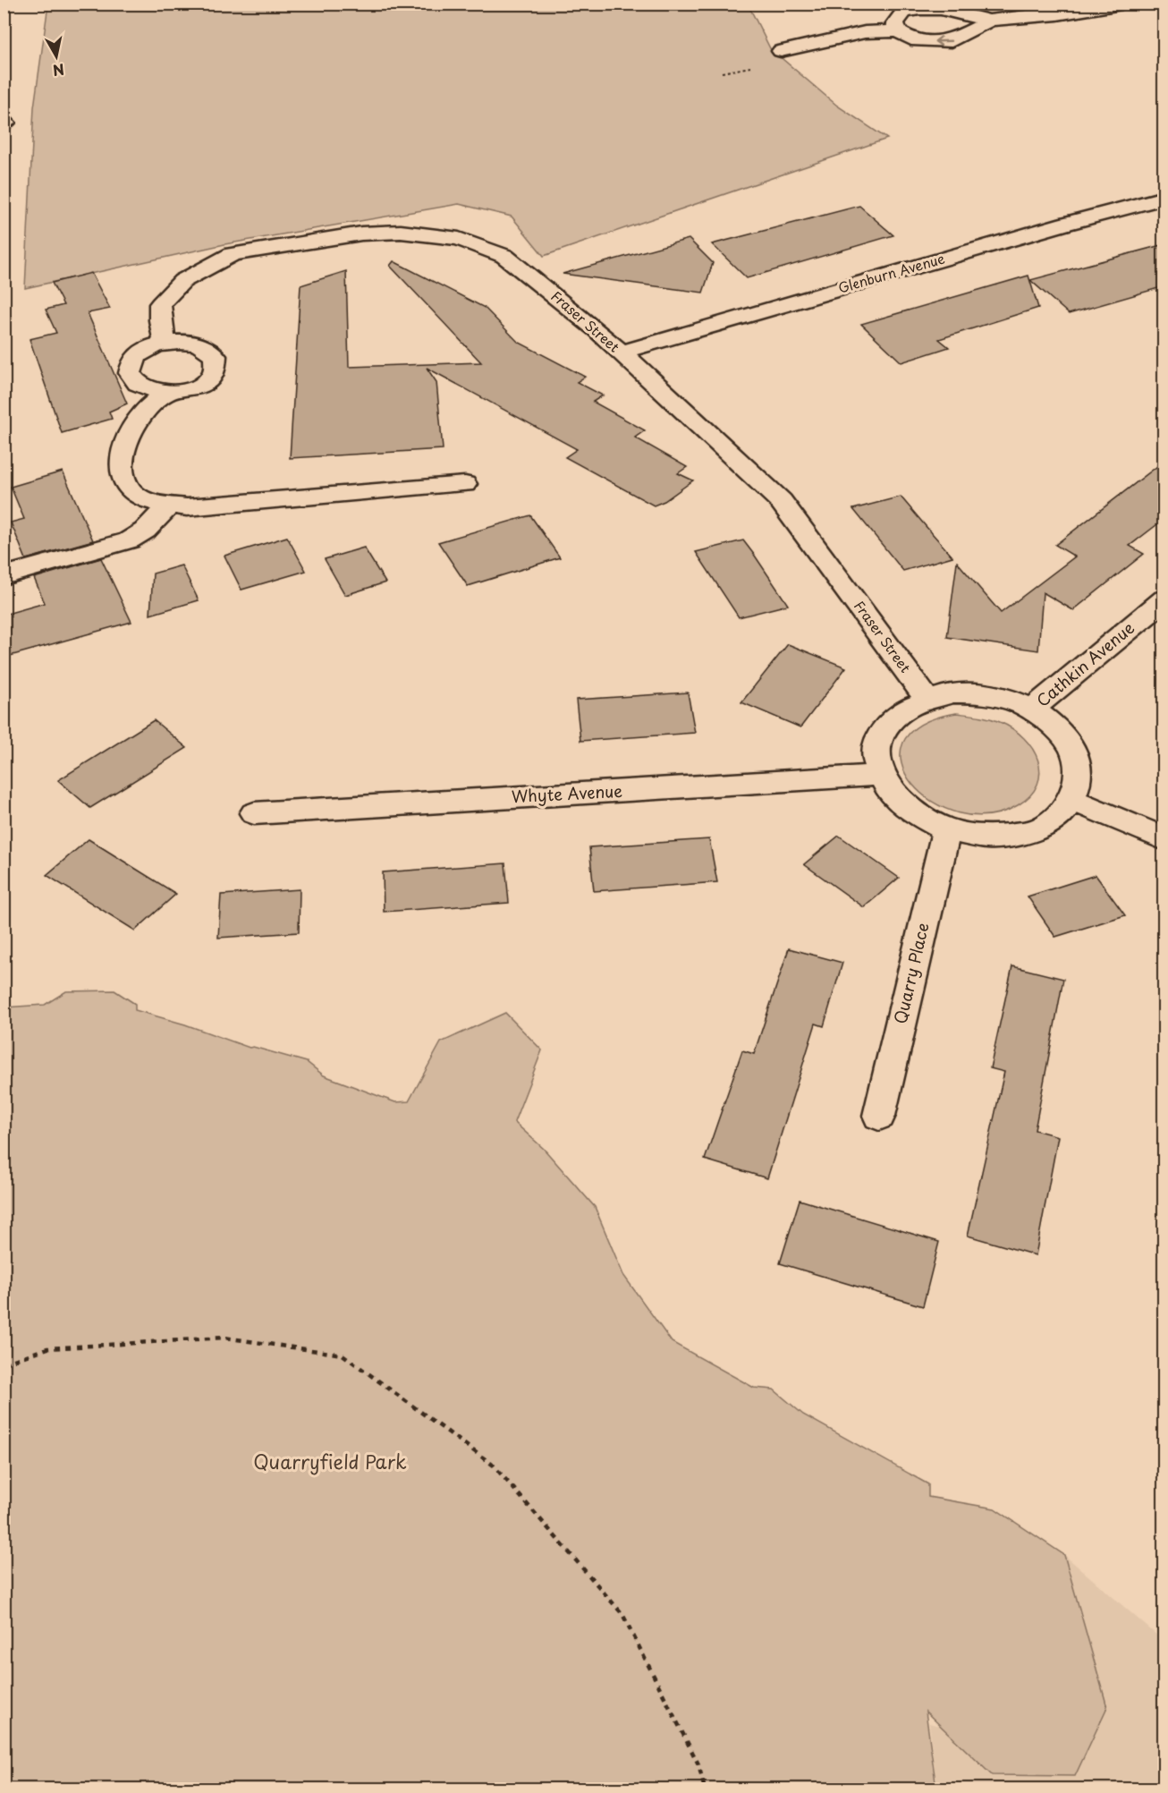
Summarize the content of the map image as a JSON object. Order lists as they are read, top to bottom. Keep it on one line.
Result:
{"streets":{"street":["Glenburn Avenue","Fraser Street","Cathkin Avenue","Whyte Avenue","Quarry Place"]},"crossings":[["Glenburn Avenue","Fraser Street"],["Fraser Street","Cathkin Avenue"],["Fraser Street","Whyte Avenue"],["Fraser Street","Quarry Place"],["Cathkin Avenue","Whyte Avenue"],["Cathkin Avenue","Quarry Place"],["Whyte Avenue","Quarry Place"]],"parks":["Quarryfield Park"],"north":"bottom"}
